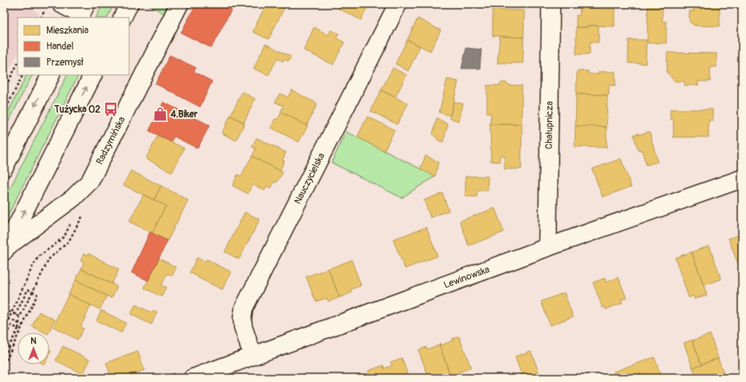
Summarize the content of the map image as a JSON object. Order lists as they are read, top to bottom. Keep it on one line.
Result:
{"streets":{"street":["Chałupnicza","Radzymińska","Nauczycielska","Lewinowska"]},"crossings":[["Chałupnicza","Lewinowska"],["Nauczycielska","Lewinowska"]],"places":{"bus stop":["Tużycka 02"],"shop":["4.Biker"]},"legend":["Mieszkania","Handel","Przemysł"],"north":"top"}
